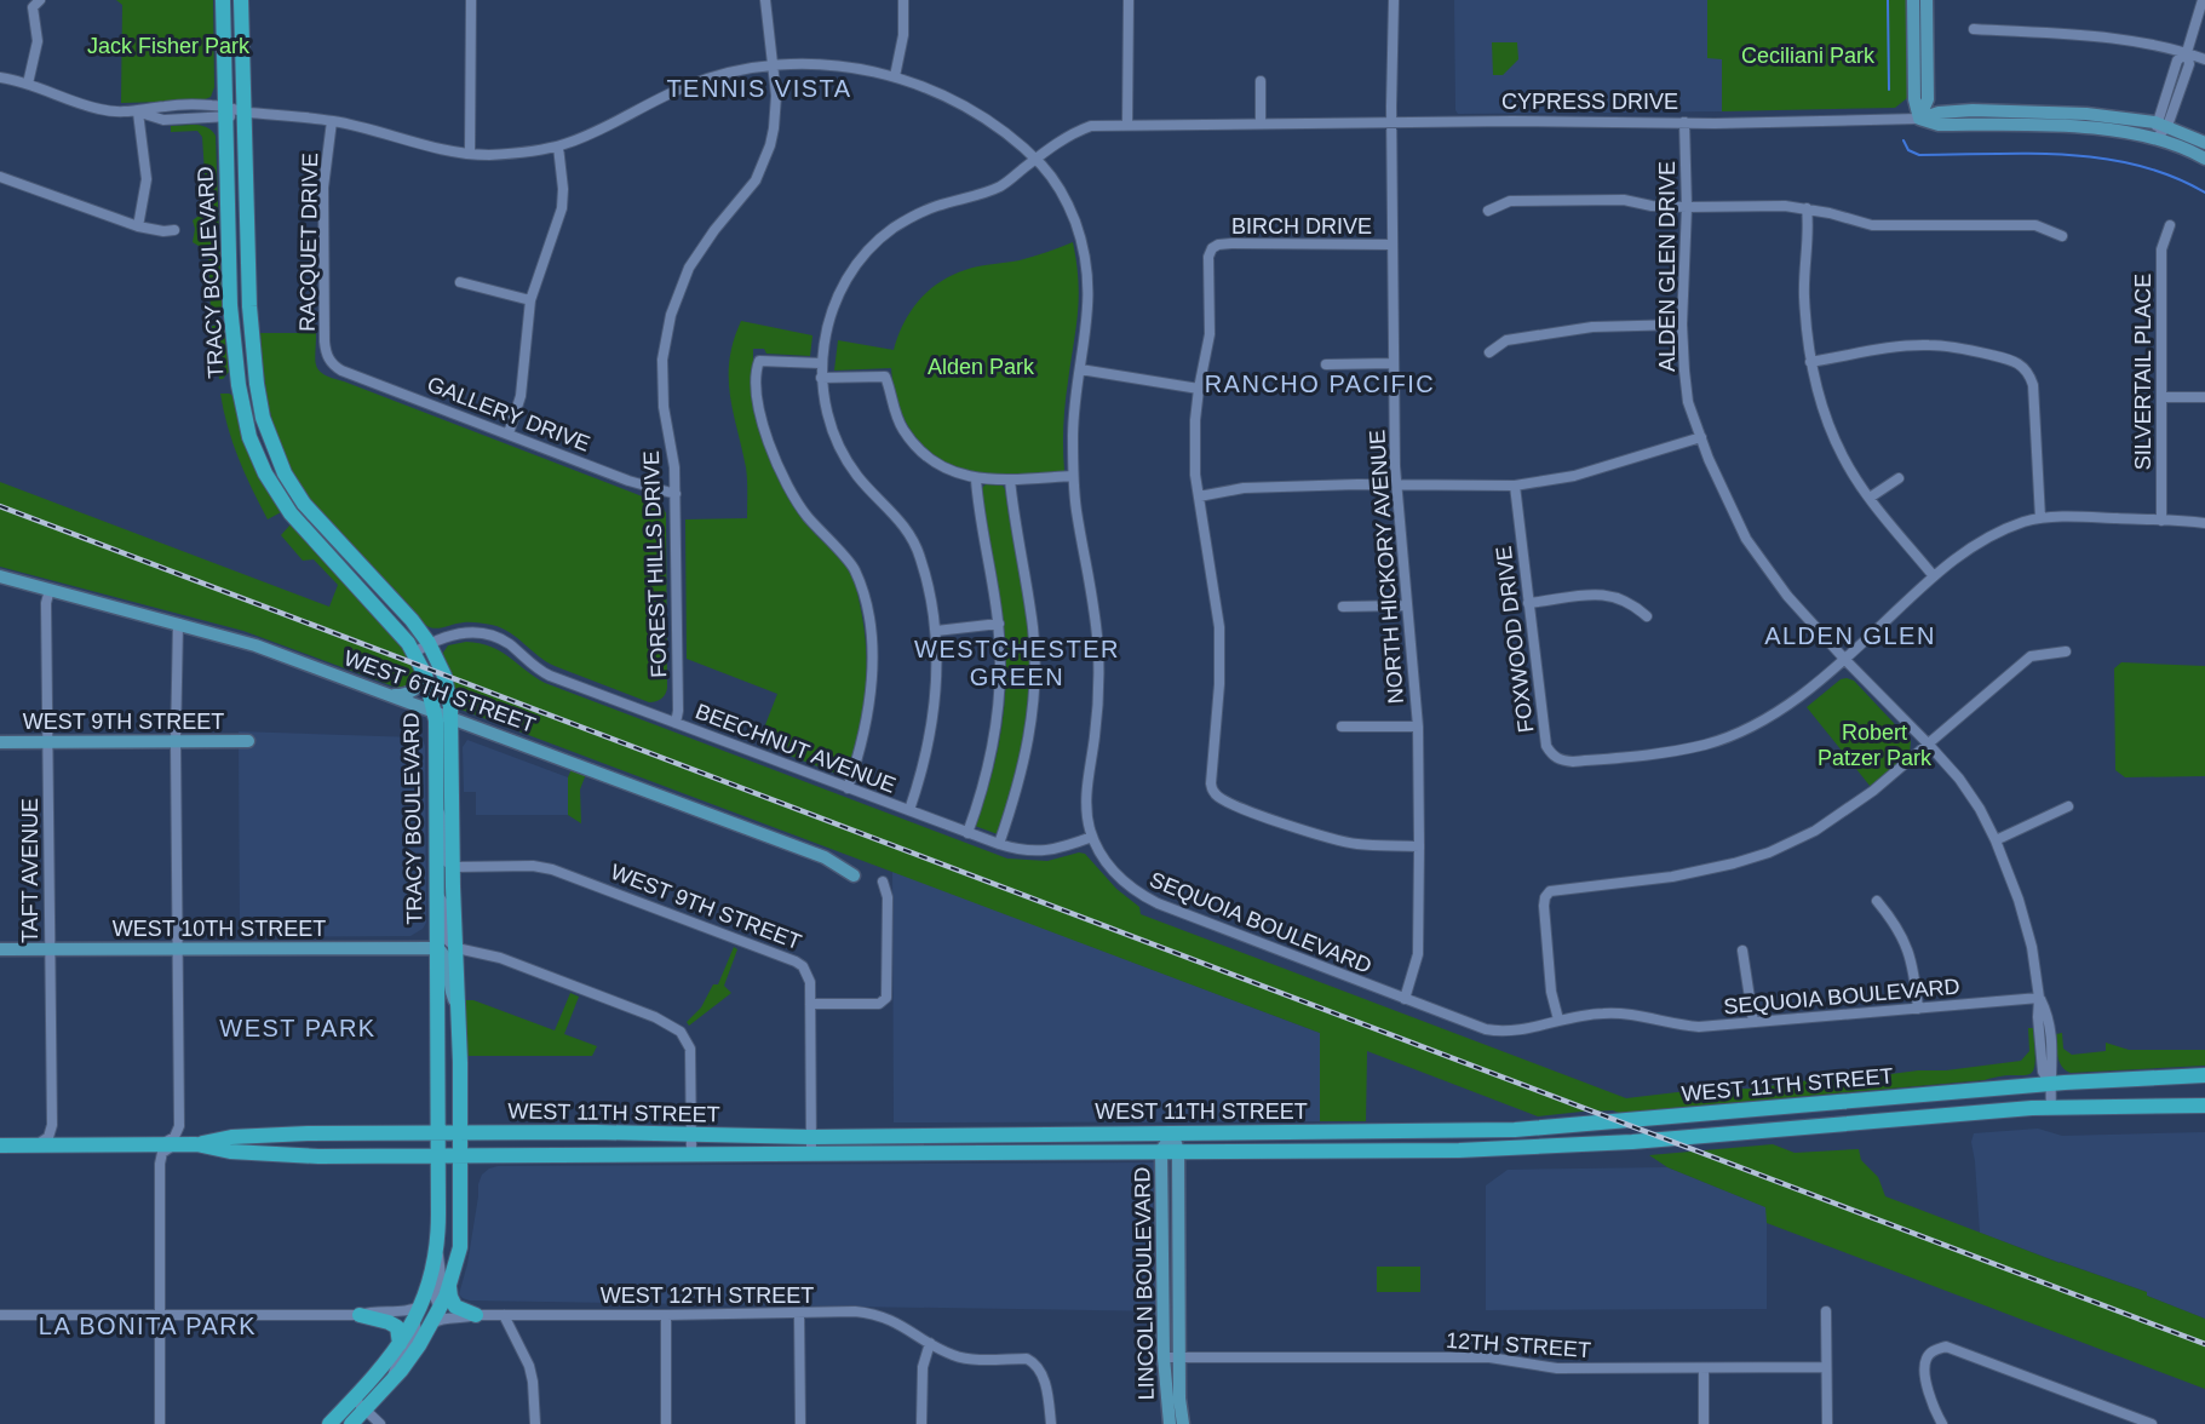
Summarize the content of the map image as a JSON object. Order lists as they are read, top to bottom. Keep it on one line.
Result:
{"streets":{"main road":["TRACY BOULEVARD","WEST 11TH STREET"],"street":["CYPRESS DRIVE","BIRCH DRIVE","RACQUET DRIVE","ALDEN GLEN DRIVE","SILVERTAIL PLACE","GALLERY DRIVE","FOREST HILLS DRIVE","NORTH HICKORY AVENUE","FOXWOOD DRIVE","WEST 6TH STREET","WEST 9TH STREET","BEECHNUT AVENUE","TAFT AVENUE","SEQUOIA BOULEVARD","WEST 10TH STREET","LINCOLN BOULEVARD","WEST 12TH STREET","12TH STREET"]},"crossings":[["CYPRESS DRIVE","ALDEN GLEN DRIVE"],["CYPRESS DRIVE","NORTH HICKORY AVENUE"],["CYPRESS DRIVE","BEECHNUT AVENUE"],["CYPRESS DRIVE","SEQUOIA BOULEVARD"],["BIRCH DRIVE","NORTH HICKORY AVENUE"],["RACQUET DRIVE","GALLERY DRIVE"],["RACQUET DRIVE","SEQUOIA BOULEVARD"],["ALDEN GLEN DRIVE","FOXWOOD DRIVE"],["ALDEN GLEN DRIVE","SEQUOIA BOULEVARD"],["ALDEN GLEN DRIVE","WEST 11TH STREET"],["TRACY BOULEVARD","WEST 6TH STREET"],["TRACY BOULEVARD","WEST 9TH STREET"],["TRACY BOULEVARD","BEECHNUT AVENUE"],["TRACY BOULEVARD","SEQUOIA BOULEVARD"],["TRACY BOULEVARD","WEST 10TH STREET"],["TRACY BOULEVARD","WEST 11TH STREET"],["TRACY BOULEVARD","WEST 12TH STREET"],["SILVERTAIL PLACE","FOXWOOD DRIVE"],["GALLERY DRIVE","FOREST HILLS DRIVE"],["FOREST HILLS DRIVE","BEECHNUT AVENUE"],["FOREST HILLS DRIVE","SEQUOIA BOULEVARD"],["NORTH HICKORY AVENUE","SEQUOIA BOULEVARD"],["WEST 6TH STREET","TAFT AVENUE"],["WEST 9TH STREET","TAFT AVENUE"],["WEST 9TH STREET","WEST 11TH STREET"],["BEECHNUT AVENUE","SEQUOIA BOULEVARD"],["TAFT AVENUE","WEST 10TH STREET"],["TAFT AVENUE","WEST 11TH STREET"],["WEST 11TH STREET","LINCOLN BOULEVARD"],["LINCOLN BOULEVARD","12TH STREET"]],"districts":["TENNIS VISTA","RANCHO PACIFIC","ALDEN GLEN","WESTCHESTER GREEN","WEST PARK","LA BONITA PARK"],"parks":["Jack Fisher Park","Ceciliani Park","Alden Park","Robert Patzer Park"]}
